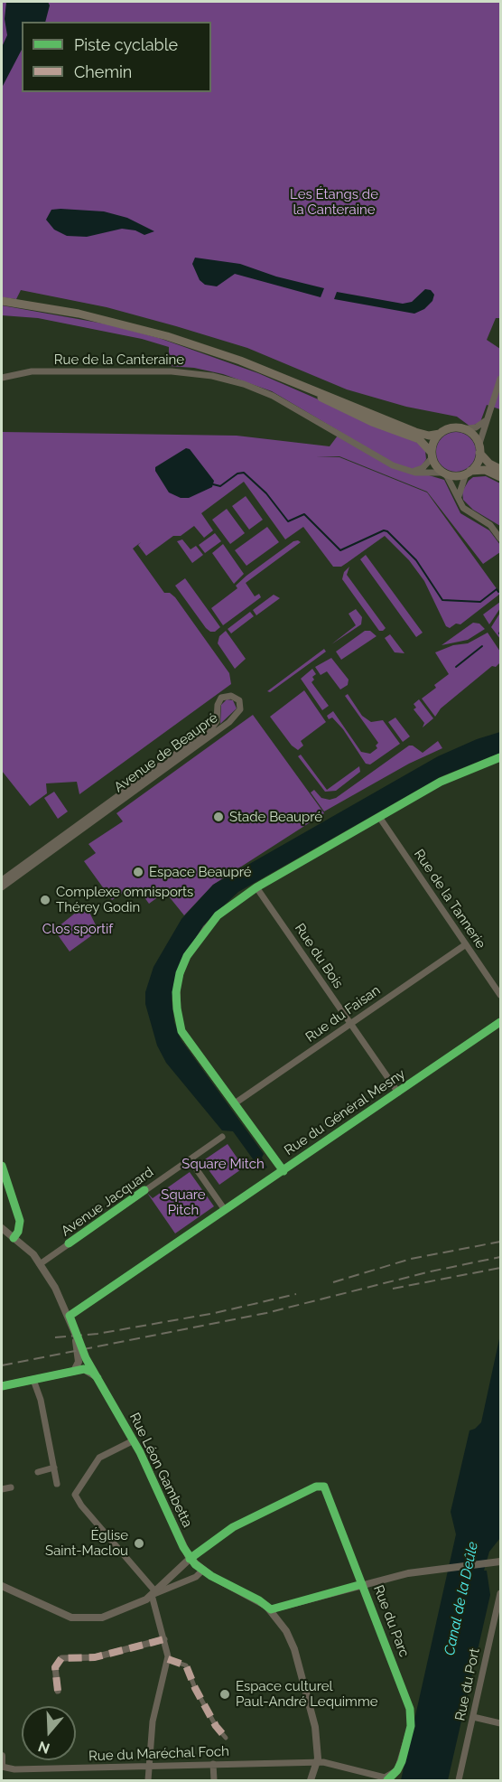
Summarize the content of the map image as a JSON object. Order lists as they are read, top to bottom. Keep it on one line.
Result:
{"streets":{"street":["Rue de la Canteraine","Avenue de Beaupré","Rue de la Tannerie","Rue du Bois","Rue du Faisan","Rue du Général Mesny","Avenue Jacquard","Rue Léon Gambetta","Rue du Parc","Rue du Port","Rue du Maréchal Foch"]},"crossings":[["Rue de la Tannerie","Rue du Bois"],["Rue de la Tannerie","Rue du Faisan"],["Rue du Bois","Rue du Faisan"],["Rue du Bois","Rue du Général Mesny"],["Rue du Général Mesny","Rue Léon Gambetta"],["Rue Léon Gambetta","Rue du Parc"],["Rue Léon Gambetta","Rue du Maréchal Foch"],["Rue du Parc","Rue du Maréchal Foch"]],"water":["Canal de la Deûle"],"parks":["Les Étangs de la Canteraine","Clos sportif","Square Mitch","Square Pitch"],"places":["Stade Beaupré","Espace Beaupré","Complexe omnisports Thérey Godin","Église Saint-Maclou","Espace culturel Paul-André Lequimme"],"legend":["Piste cyclable","Chemin"],"north":"bottom"}
